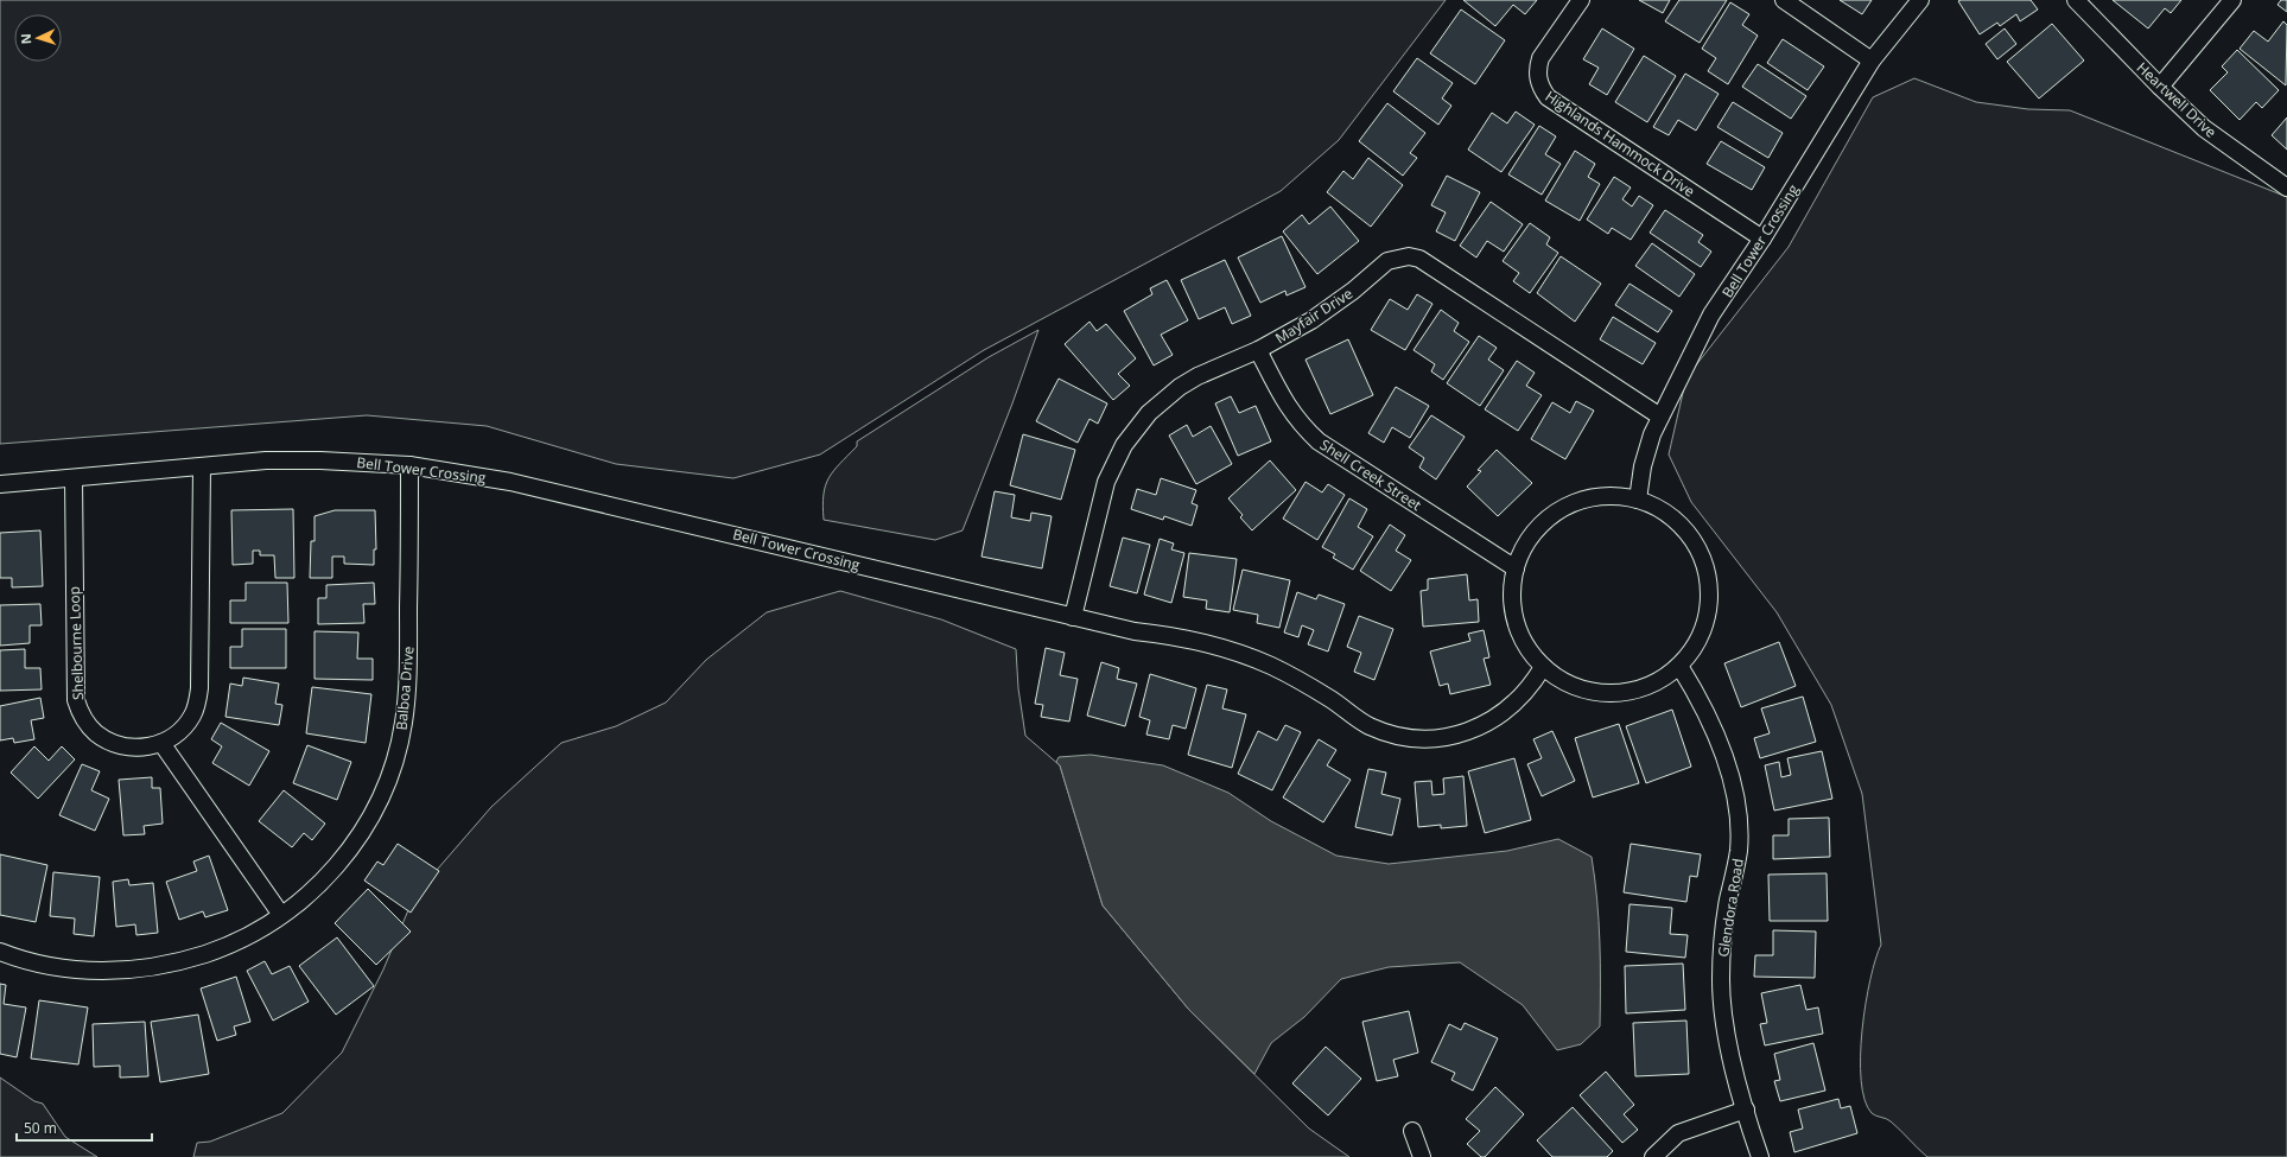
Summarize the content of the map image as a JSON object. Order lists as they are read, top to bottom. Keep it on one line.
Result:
{"streets":{"street":["Heartwell Drive","Highlands Hammock Drive","Bell Tower Crossing","Mayfair Drive","Shell Creek Street","Shelbourne Loop","Balboa Drive","Glendora Road"]},"crossings":[["Highlands Hammock Drive","Bell Tower Crossing"],["Bell Tower Crossing","Mayfair Drive"],["Bell Tower Crossing","Shelbourne Loop"],["Bell Tower Crossing","Balboa Drive"],["Mayfair Drive","Shell Creek Street"]],"scale_bar":"50 m","north":"left"}
